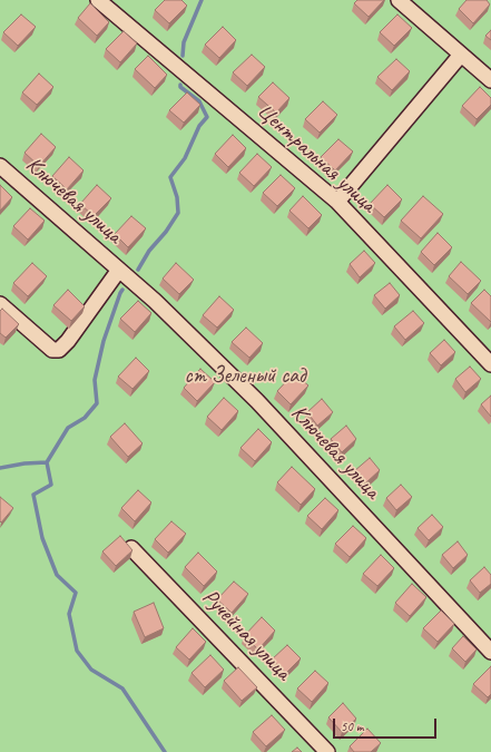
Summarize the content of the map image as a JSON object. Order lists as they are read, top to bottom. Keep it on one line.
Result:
{"streets":{"street":["Центральная улица","Ключевая улица","Ручейная улица"]},"parks":["ст Зеленый сад"],"scale_bar":"50 m"}
